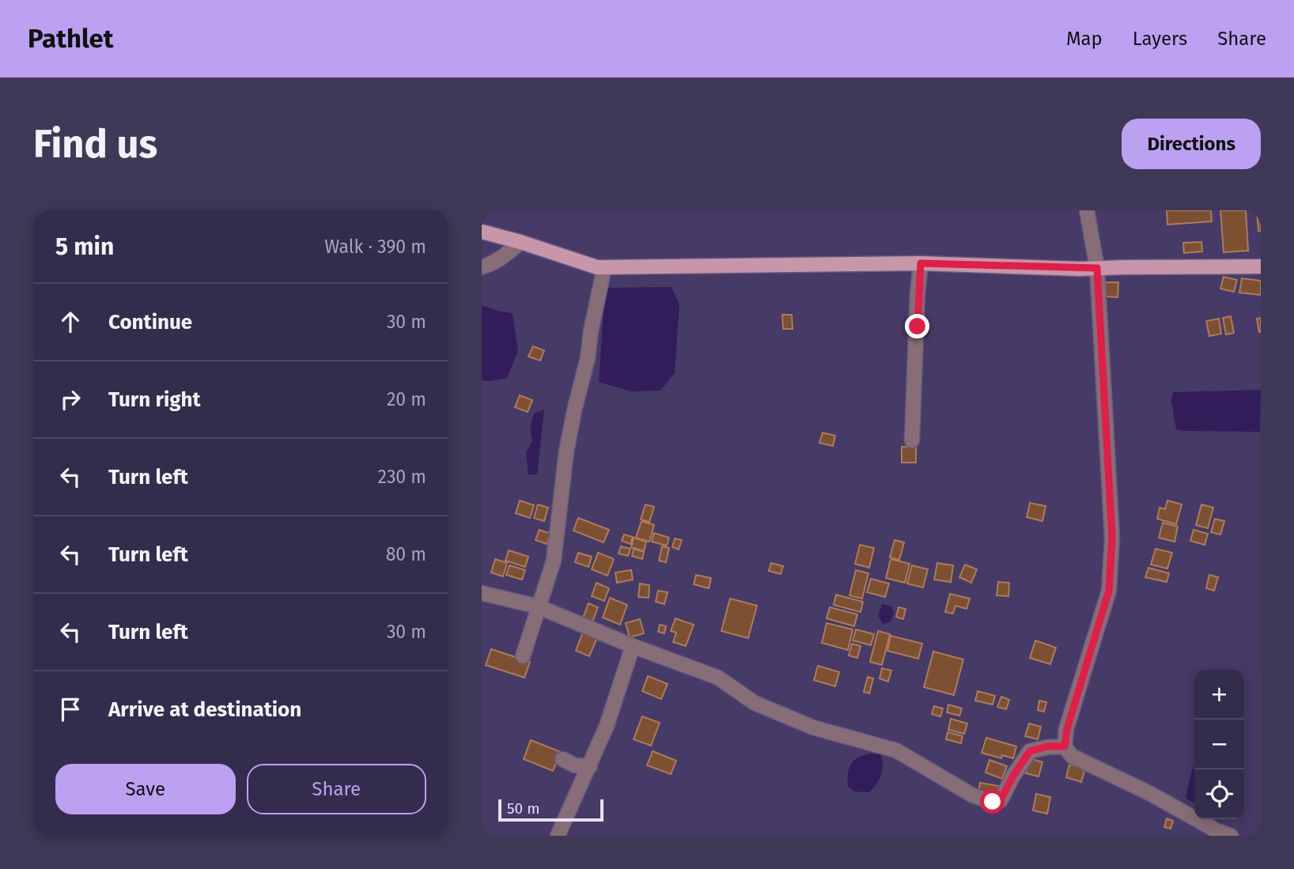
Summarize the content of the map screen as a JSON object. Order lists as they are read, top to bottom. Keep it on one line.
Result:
{"scale_bar":"50 m","page":{"header":"Pathlet","nav":["Map","Layers","Share"],"buttons":["Directions",["Save","Share"]],"title":"Find us","heading":["5 min","Walk · 390 m"],"list":[["Continue","30 m"],["Turn right","20 m"],["Turn left","230 m"],["Turn left","80 m"],["Turn left","30 m"],"Arrive at destination"],"map_buttons":["+","−"],"scale":"50 m"}}
